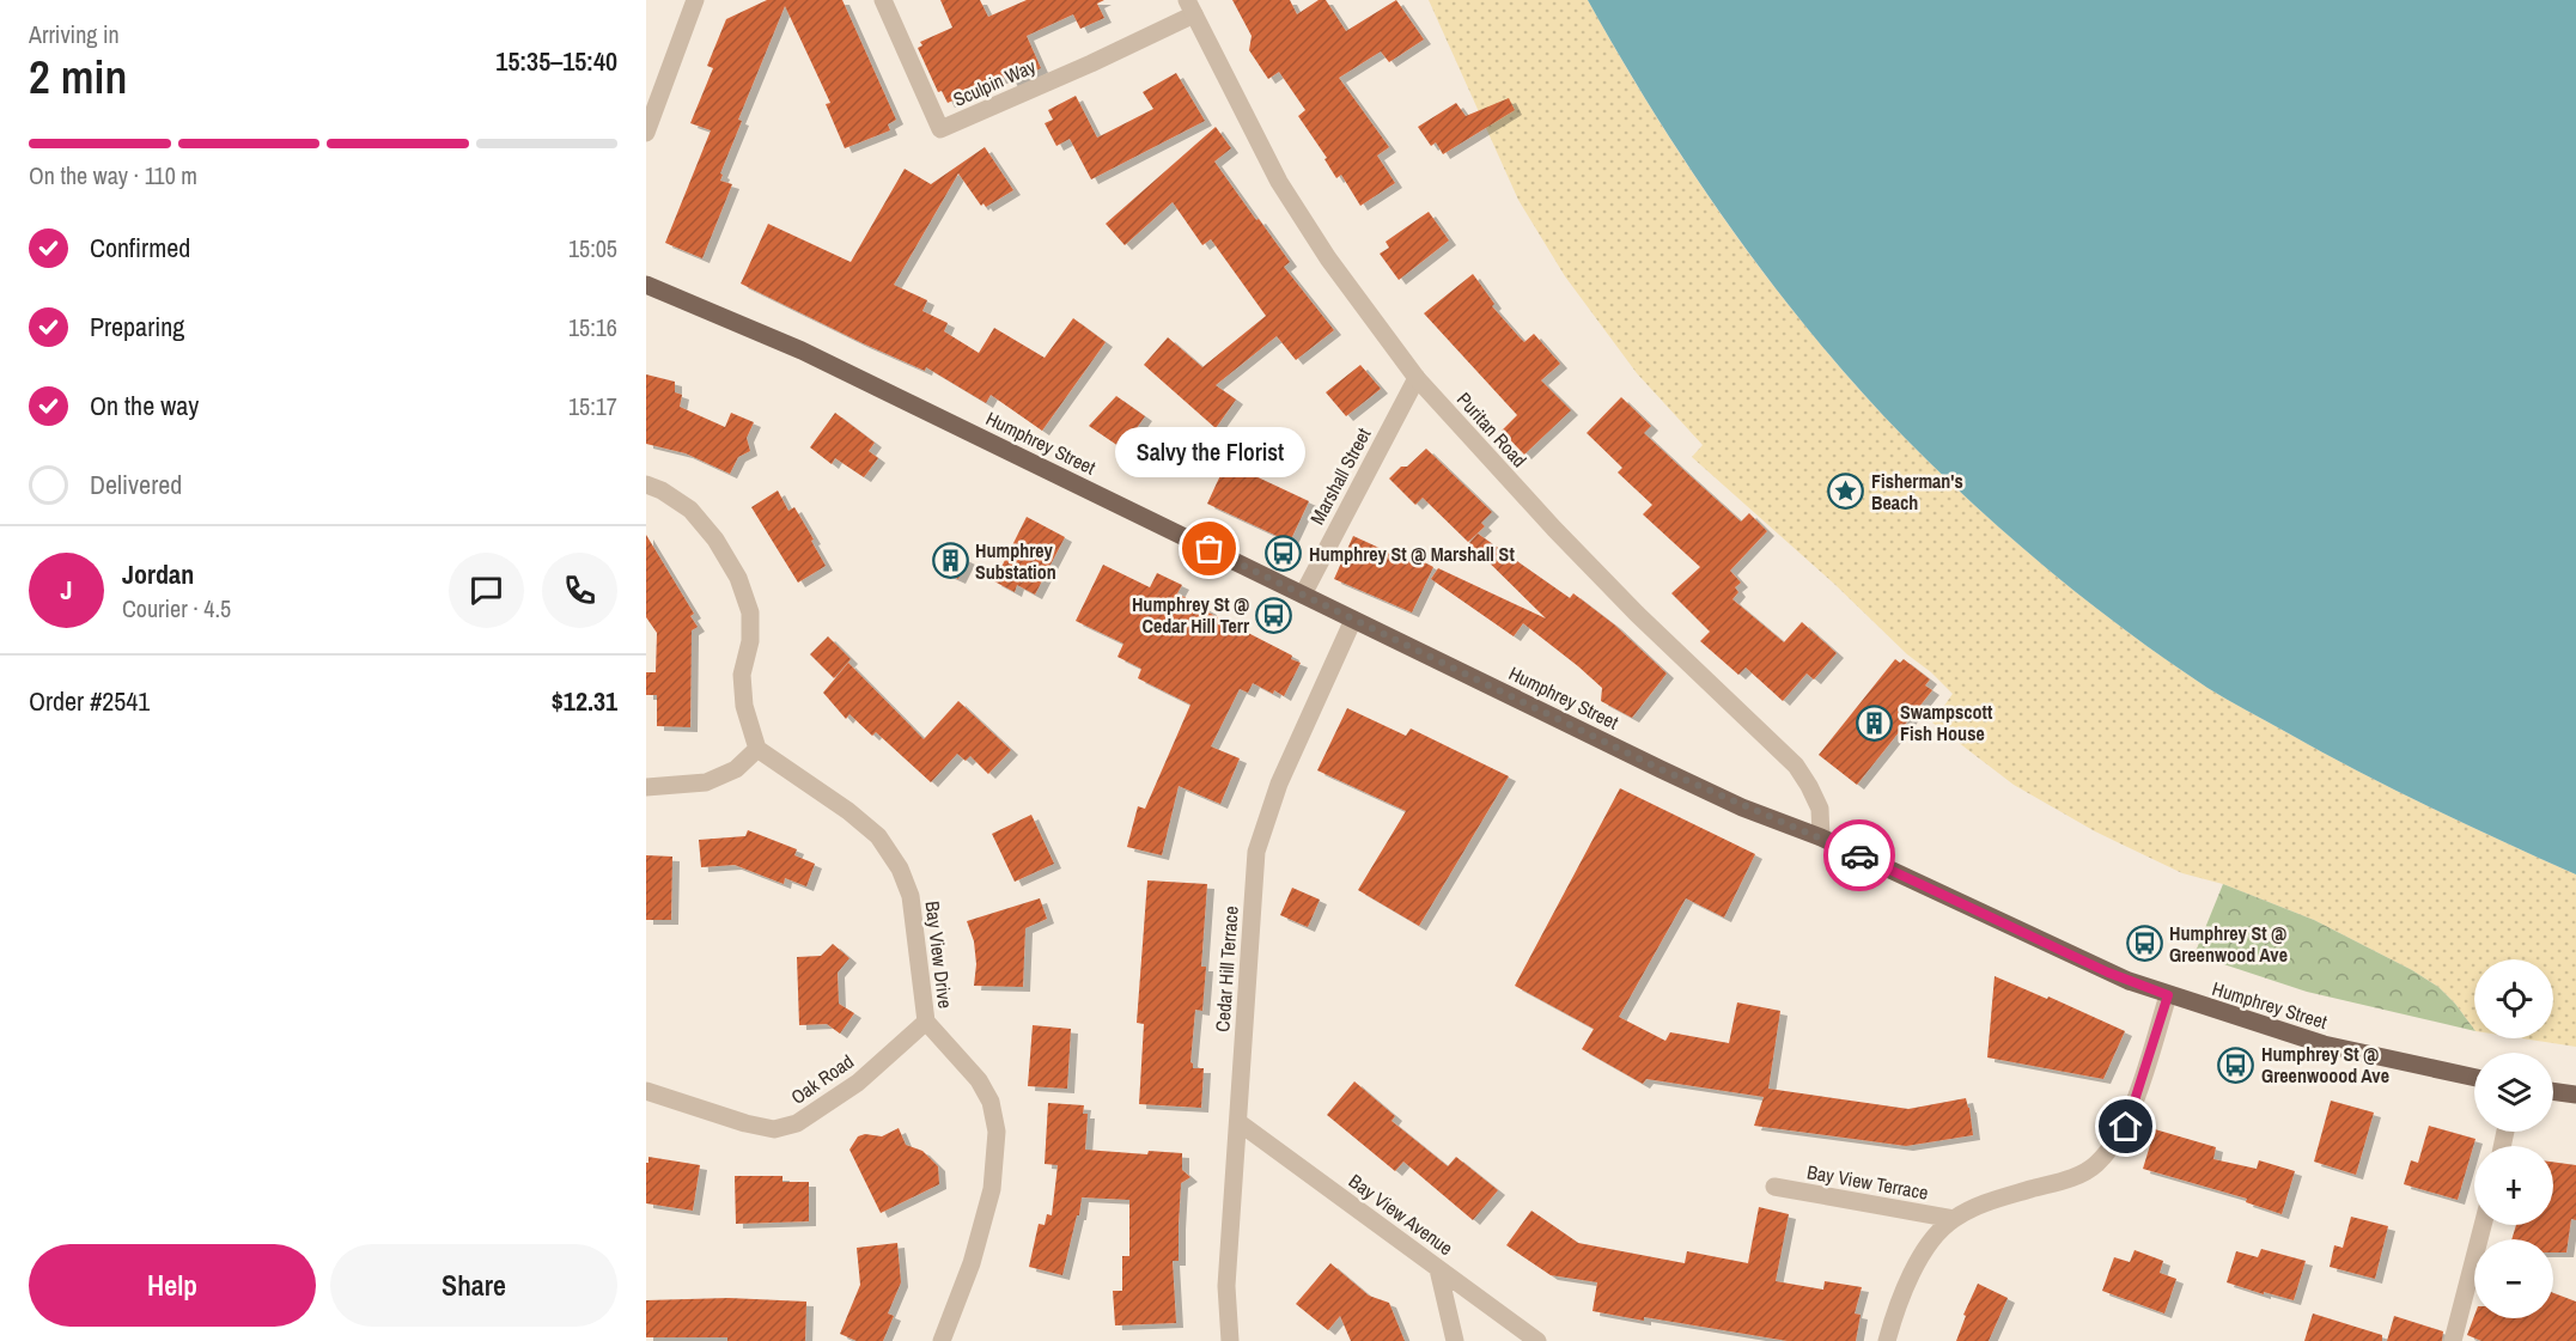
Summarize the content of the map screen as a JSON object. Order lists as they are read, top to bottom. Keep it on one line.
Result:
{"streets":{"main road":["Humphrey Street"],"street":["Sculpin Way","Puritan Road","Marshall Street","Bay View Drive","Cedar Hill Terrace","Oak Road","Bay View Terrace","Bay View Avenue"]},"crossings":[["Sculpin Way","Puritan Road"],["Puritan Road","Humphrey Street"],["Puritan Road","Marshall Street"],["Humphrey Street","Marshall Street"],["Humphrey Street","Cedar Hill Terrace"],["Bay View Drive","Oak Road"],["Cedar Hill Terrace","Bay View Avenue"]],"places":{"place":["Fisherman's Beach"],"other":["Salvy the Florist"],"bus stop":["Humphrey St @ Marshall St","Humphrey St @ Cedar Hill Terr","Humphrey St @ Greenwood Ave","Humphrey St @ Greenwoood Ave"],"building":["Humphrey Substation","Swampscott Fish House"]},"page":{"heading":["2 min","Arriving in","15:35–15:40"],"panel":["Jordan","Courier · 4.5","Order #2541","$12.31"],"bar":"On the way · 110 m","list":[["Confirmed","15:05"],["Preparing","15:16"],["On the way","15:17"],"Delivered"],"bubble":"Salvy the Florist","round":"J","map_buttons":["+","−"],"buttons":["Help","Share"]}}
